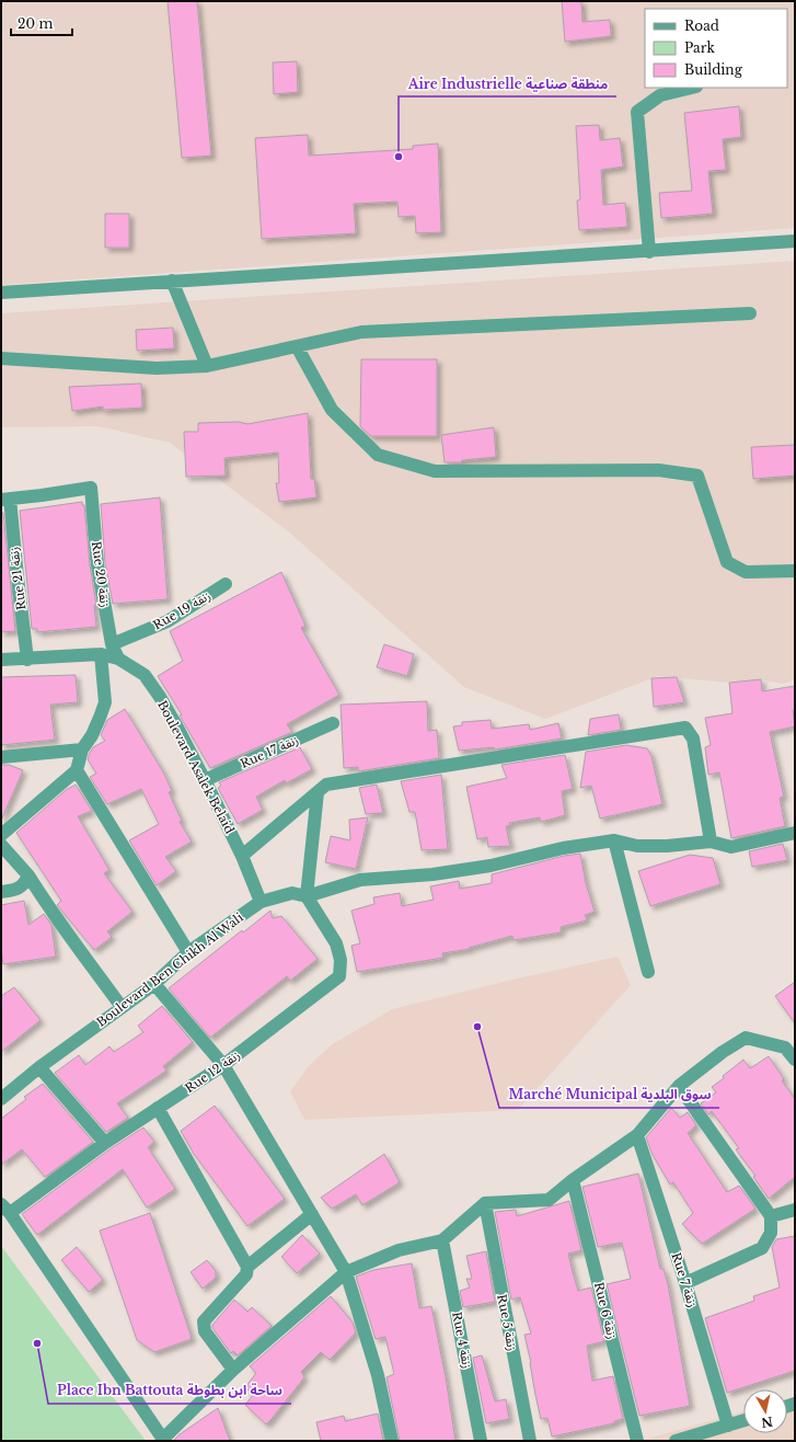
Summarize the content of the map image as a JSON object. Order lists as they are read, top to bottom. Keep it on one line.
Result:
{"streets":{"street":["Rue 20 زنقة","Rue 21 زنقة","Rue 19 زنقة","Rue 17 زنقة","Boulevard Asalek Belaid","Boulevard Ben Chikh Al Wali","Rue 12 زنقة","Rue 7 زنقة","Rue 6 زنقة","Rue 5 زنقة","Rue 4 زنقة"]},"crossings":[["Rue 20 زنقة","Rue 21 زنقة"],["Rue 20 زنقة","Rue 19 زنقة"],["Rue 20 زنقة","Boulevard Asalek Belaid"],["Rue 21 زنقة","Boulevard Asalek Belaid"],["Rue 17 زنقة","Boulevard Asalek Belaid"],["Boulevard Asalek Belaid","Boulevard Ben Chikh Al Wali"],["Boulevard Ben Chikh Al Wali","Rue 12 زنقة"]],"places":["Aire Industrielle منطقة صناعية","Marché Municipal سوق البلدية","Place Ibn Battouta ساحة ابن بطوطة"],"legend":["Road","Park","Building"],"scale_bar":"20 m","north":"bottom"}
